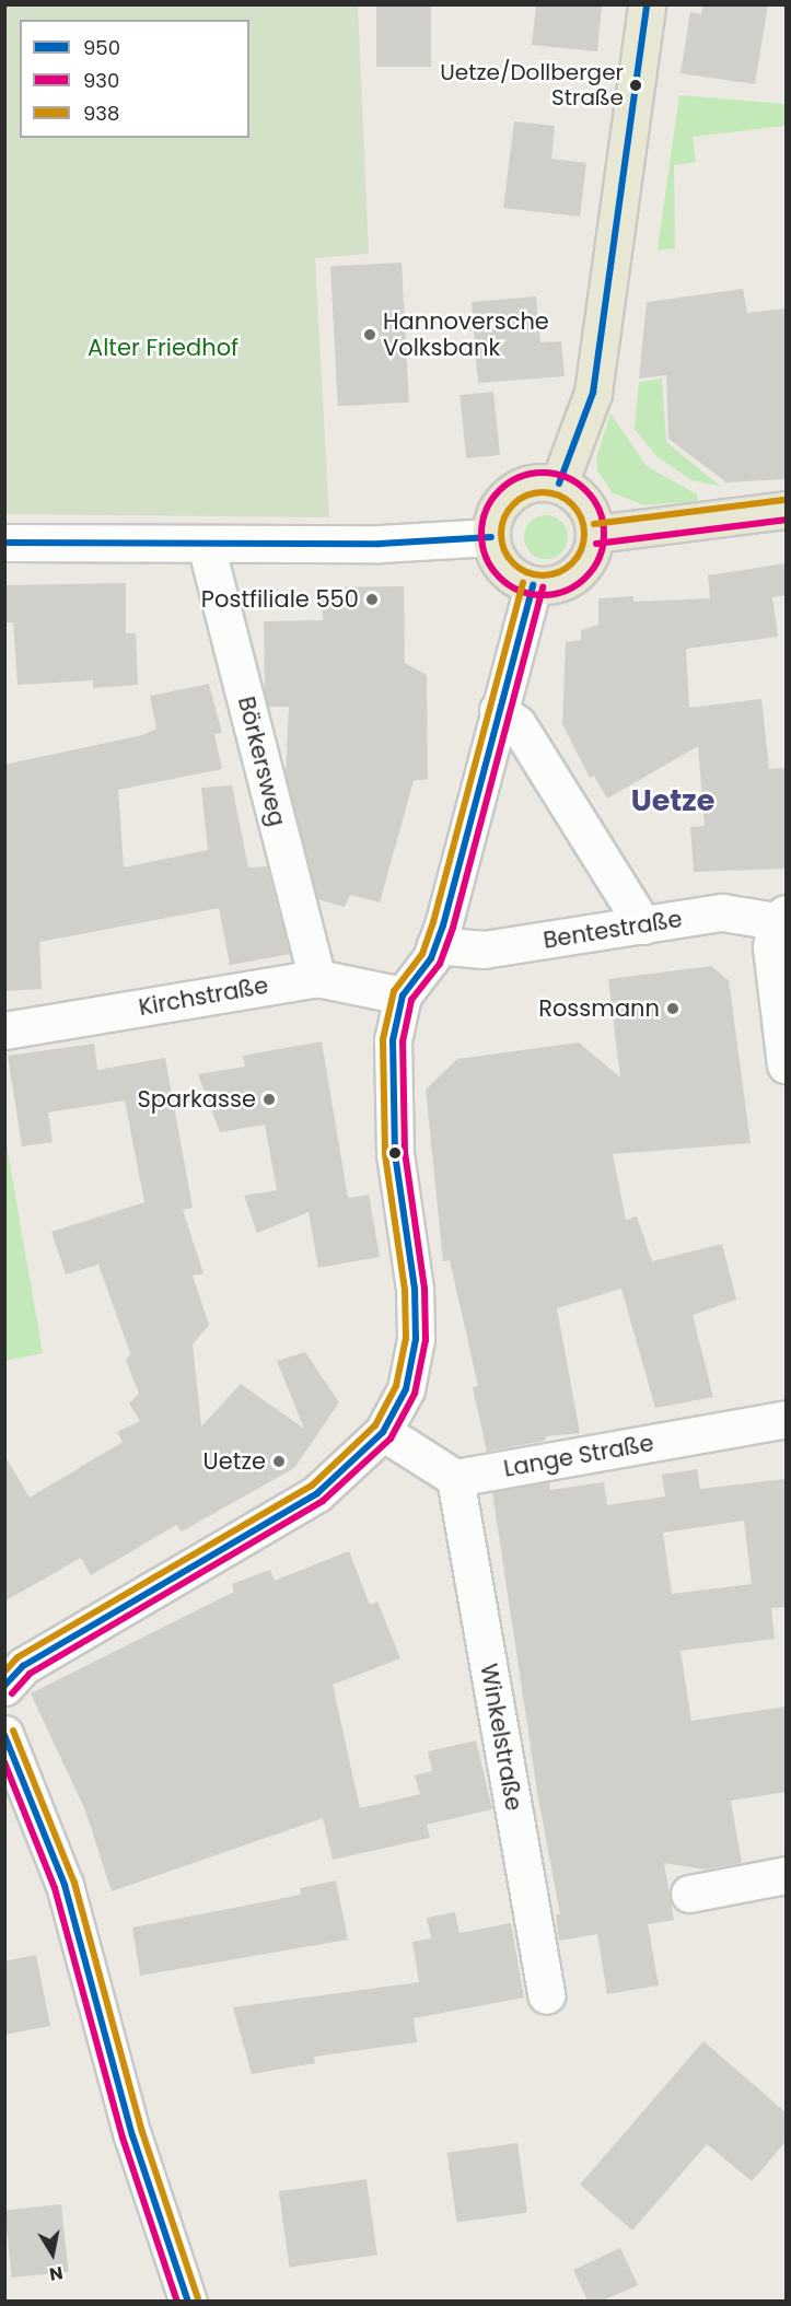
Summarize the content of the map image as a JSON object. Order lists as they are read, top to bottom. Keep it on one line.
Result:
{"streets":{"street":["Börkersweg","Bentestraße","Kirchstraße","Lange Straße","Winkelstraße"]},"crossings":[["Börkersweg","Kirchstraße"],["Lange Straße","Winkelstraße"]],"districts":["Uetze"],"parks":["Alter Friedhof"],"places":["Uetze/Dollberger Straße","Hannoversche Volksbank","Postfiliale 550","Rossmann","Sparkasse","Uetze"],"lines":["transit line 950","transit line 930","transit line 938"],"legend":["950","930","938"],"north":"bottom"}
